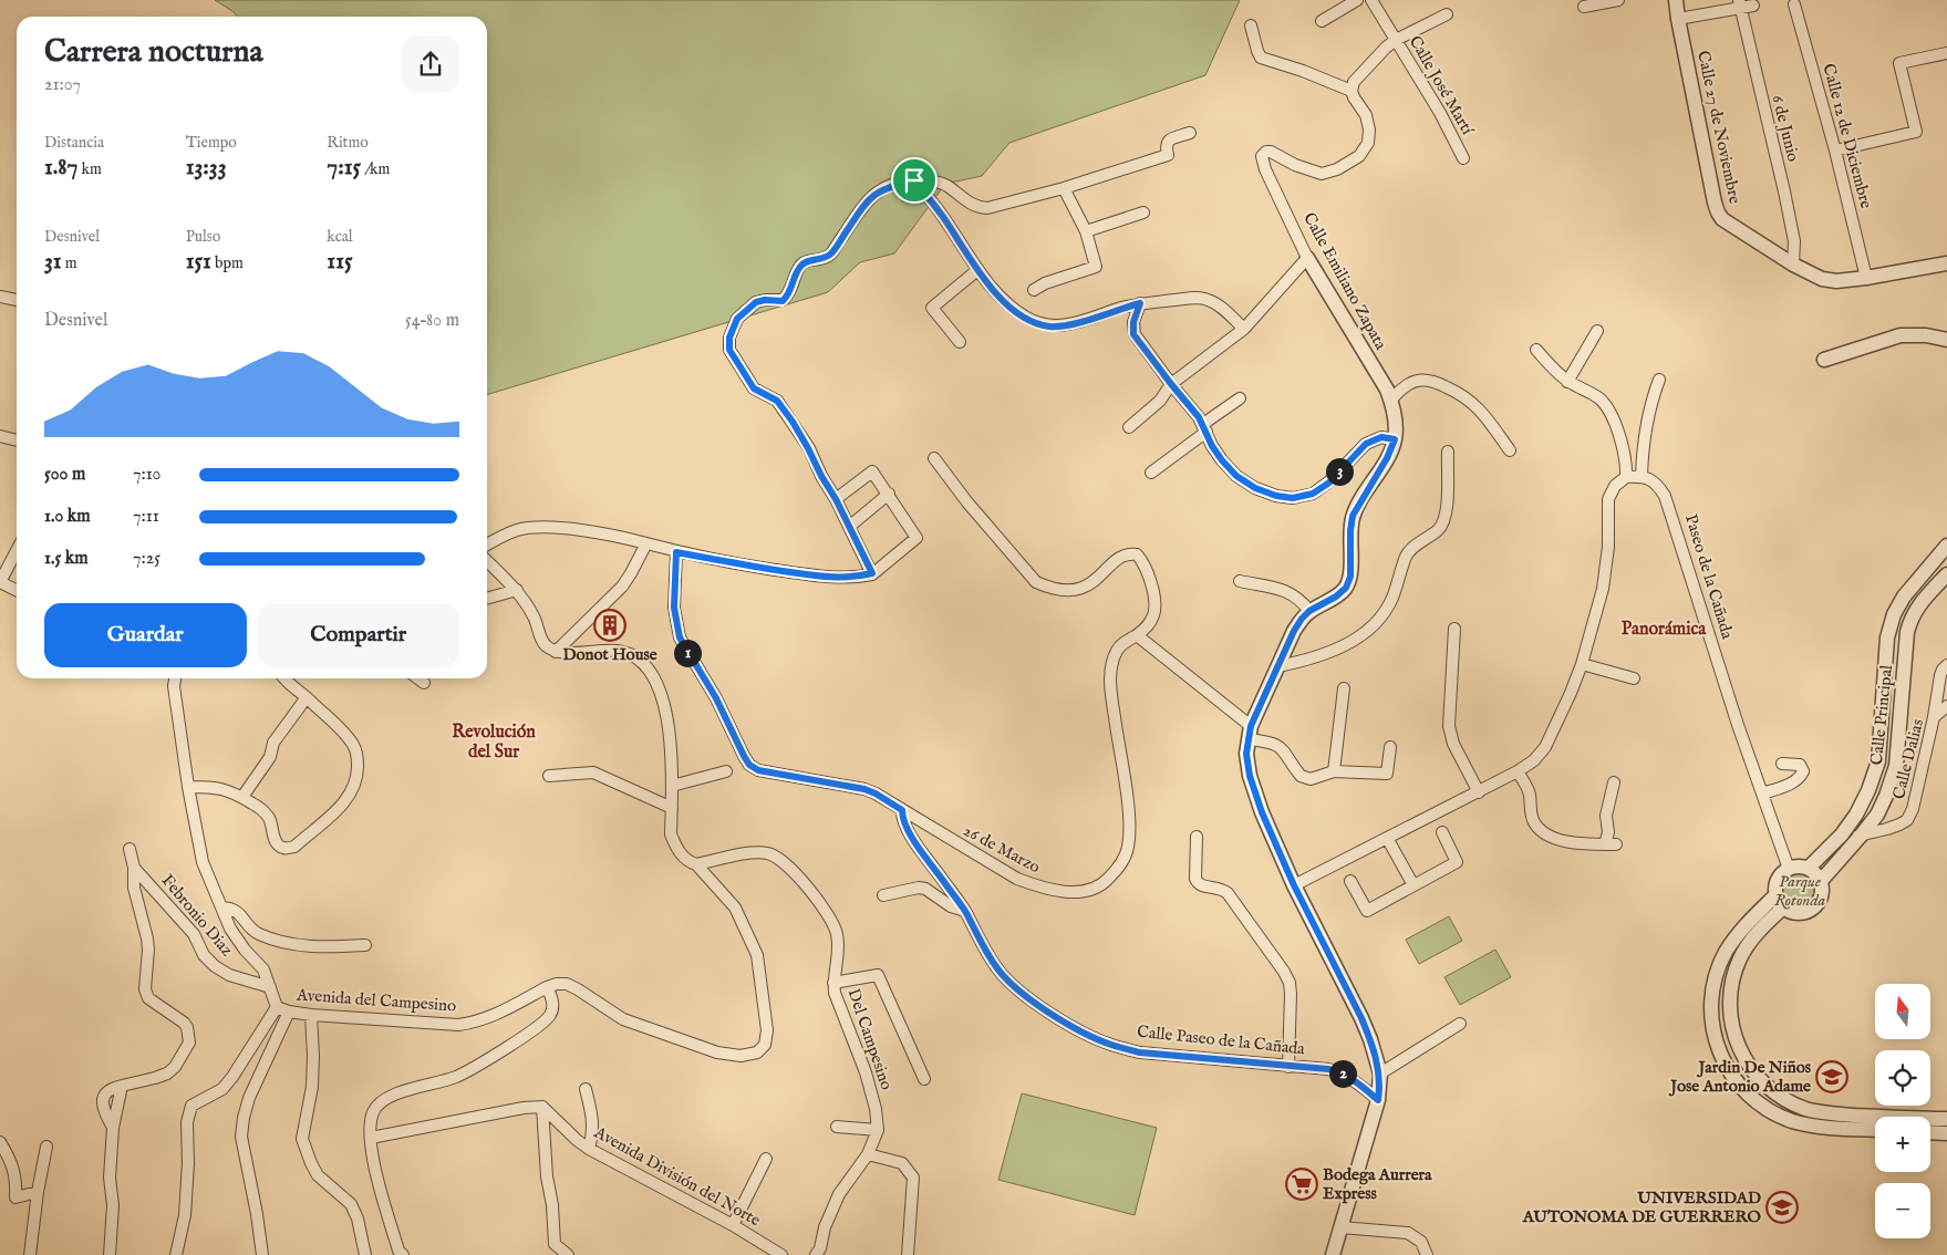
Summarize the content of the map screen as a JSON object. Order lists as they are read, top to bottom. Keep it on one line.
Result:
{"streets":{"street":["Calle José Martí","Calle 27 de Noviembre","6 de Junio","Calle 12 de Diciembre","Calle Emiliano Zapata","Paseo de la Cañada","Calle Principal","Calle Dalias","26 de Marzo","Febronio Diaz","Avenida del Campesino","Del Campesino","Calle Paseo de la Cañada","Avenida División del Norte"]},"crossings":[["Calle 27 de Noviembre","6 de Junio"],["Calle 27 de Noviembre","Calle 12 de Diciembre"],["Paseo de la Cañada","Calle Principal"],["Calle Principal","Calle Dalias"],["26 de Marzo","Calle Paseo de la Cañada"],["Avenida del Campesino","Del Campesino"]],"districts":["Panorámica","Revolución del Sur"],"parks":["Parque Rotonda"],"places":{"building":["Donot House"],"school or university":["Jardin De Niños Jose Antonio Adame","UNIVERSIDAD AUTONOMA DE GUERRERO"],"supermarket":["Bodega Aurrera Express"]},"north":"top","page":{"heading":["Carrera nocturna","21:07"],"stats":[["Distancia","1.87 km"],["Tiempo","13:33"],["Ritmo","7:15 /km"],["Desnivel","31 m"],["Pulso","151 bpm"],["kcal","115"]],"chart":["Desnivel","54–80 m"],"list":[{"name":"500 m","note":"7:10"},{"name":"1.0 km","note":"7:11"},{"name":"1.5 km","note":"7:25"}],"pins":["3","1","2"],"buttons":["Guardar","Compartir"],"map_buttons":["+","−"]}}
